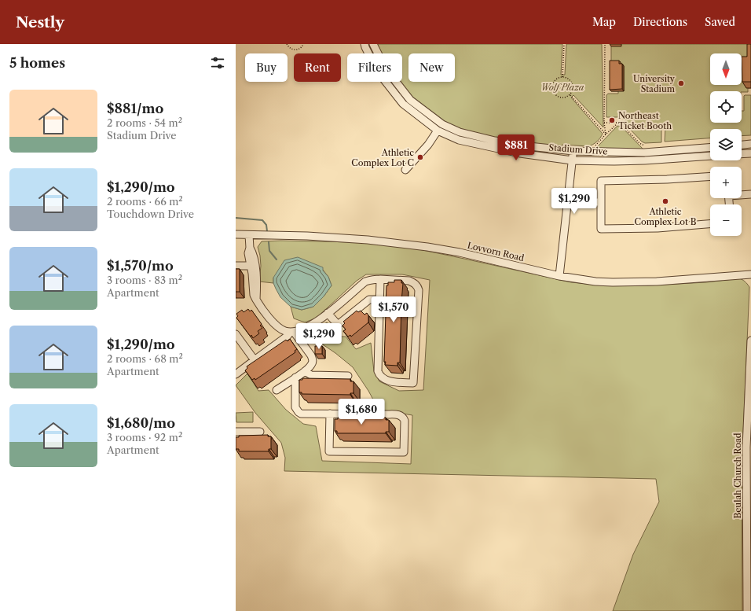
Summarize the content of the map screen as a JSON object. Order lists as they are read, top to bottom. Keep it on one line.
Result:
{"streets":{"street":["Stadium Drive","Lovvorn Road","Beulah Church Road"]},"parks":["Wolf Plaza"],"places":["University Stadium","Northeast Ticket Booth","Athletic Complex Lot C","Athletic Complex Lot B"],"north":"bottom","page":{"header":"Nestly","nav":["Map","Directions","Saved"],"heading":"5 homes","map_buttons":["+","−"],"chip":["Buy","Rent","Filters","New"],"list":[{"name":"$881/mo","note":"2 rooms · 54 m² · Stadium Drive"},{"name":"$1,290/mo","note":"2 rooms · 66 m² · Touchdown Drive"},{"name":"$1,570/mo","note":"3 rooms · 83 m² · Apartment"},{"name":"$1,290/mo","note":"2 rooms · 68 m² · Apartment"},{"name":"$1,680/mo","note":"3 rooms · 92 m² · Apartment"}],"price":["$881","$1,290","$1,570","$1,290","$1,680"]}}
